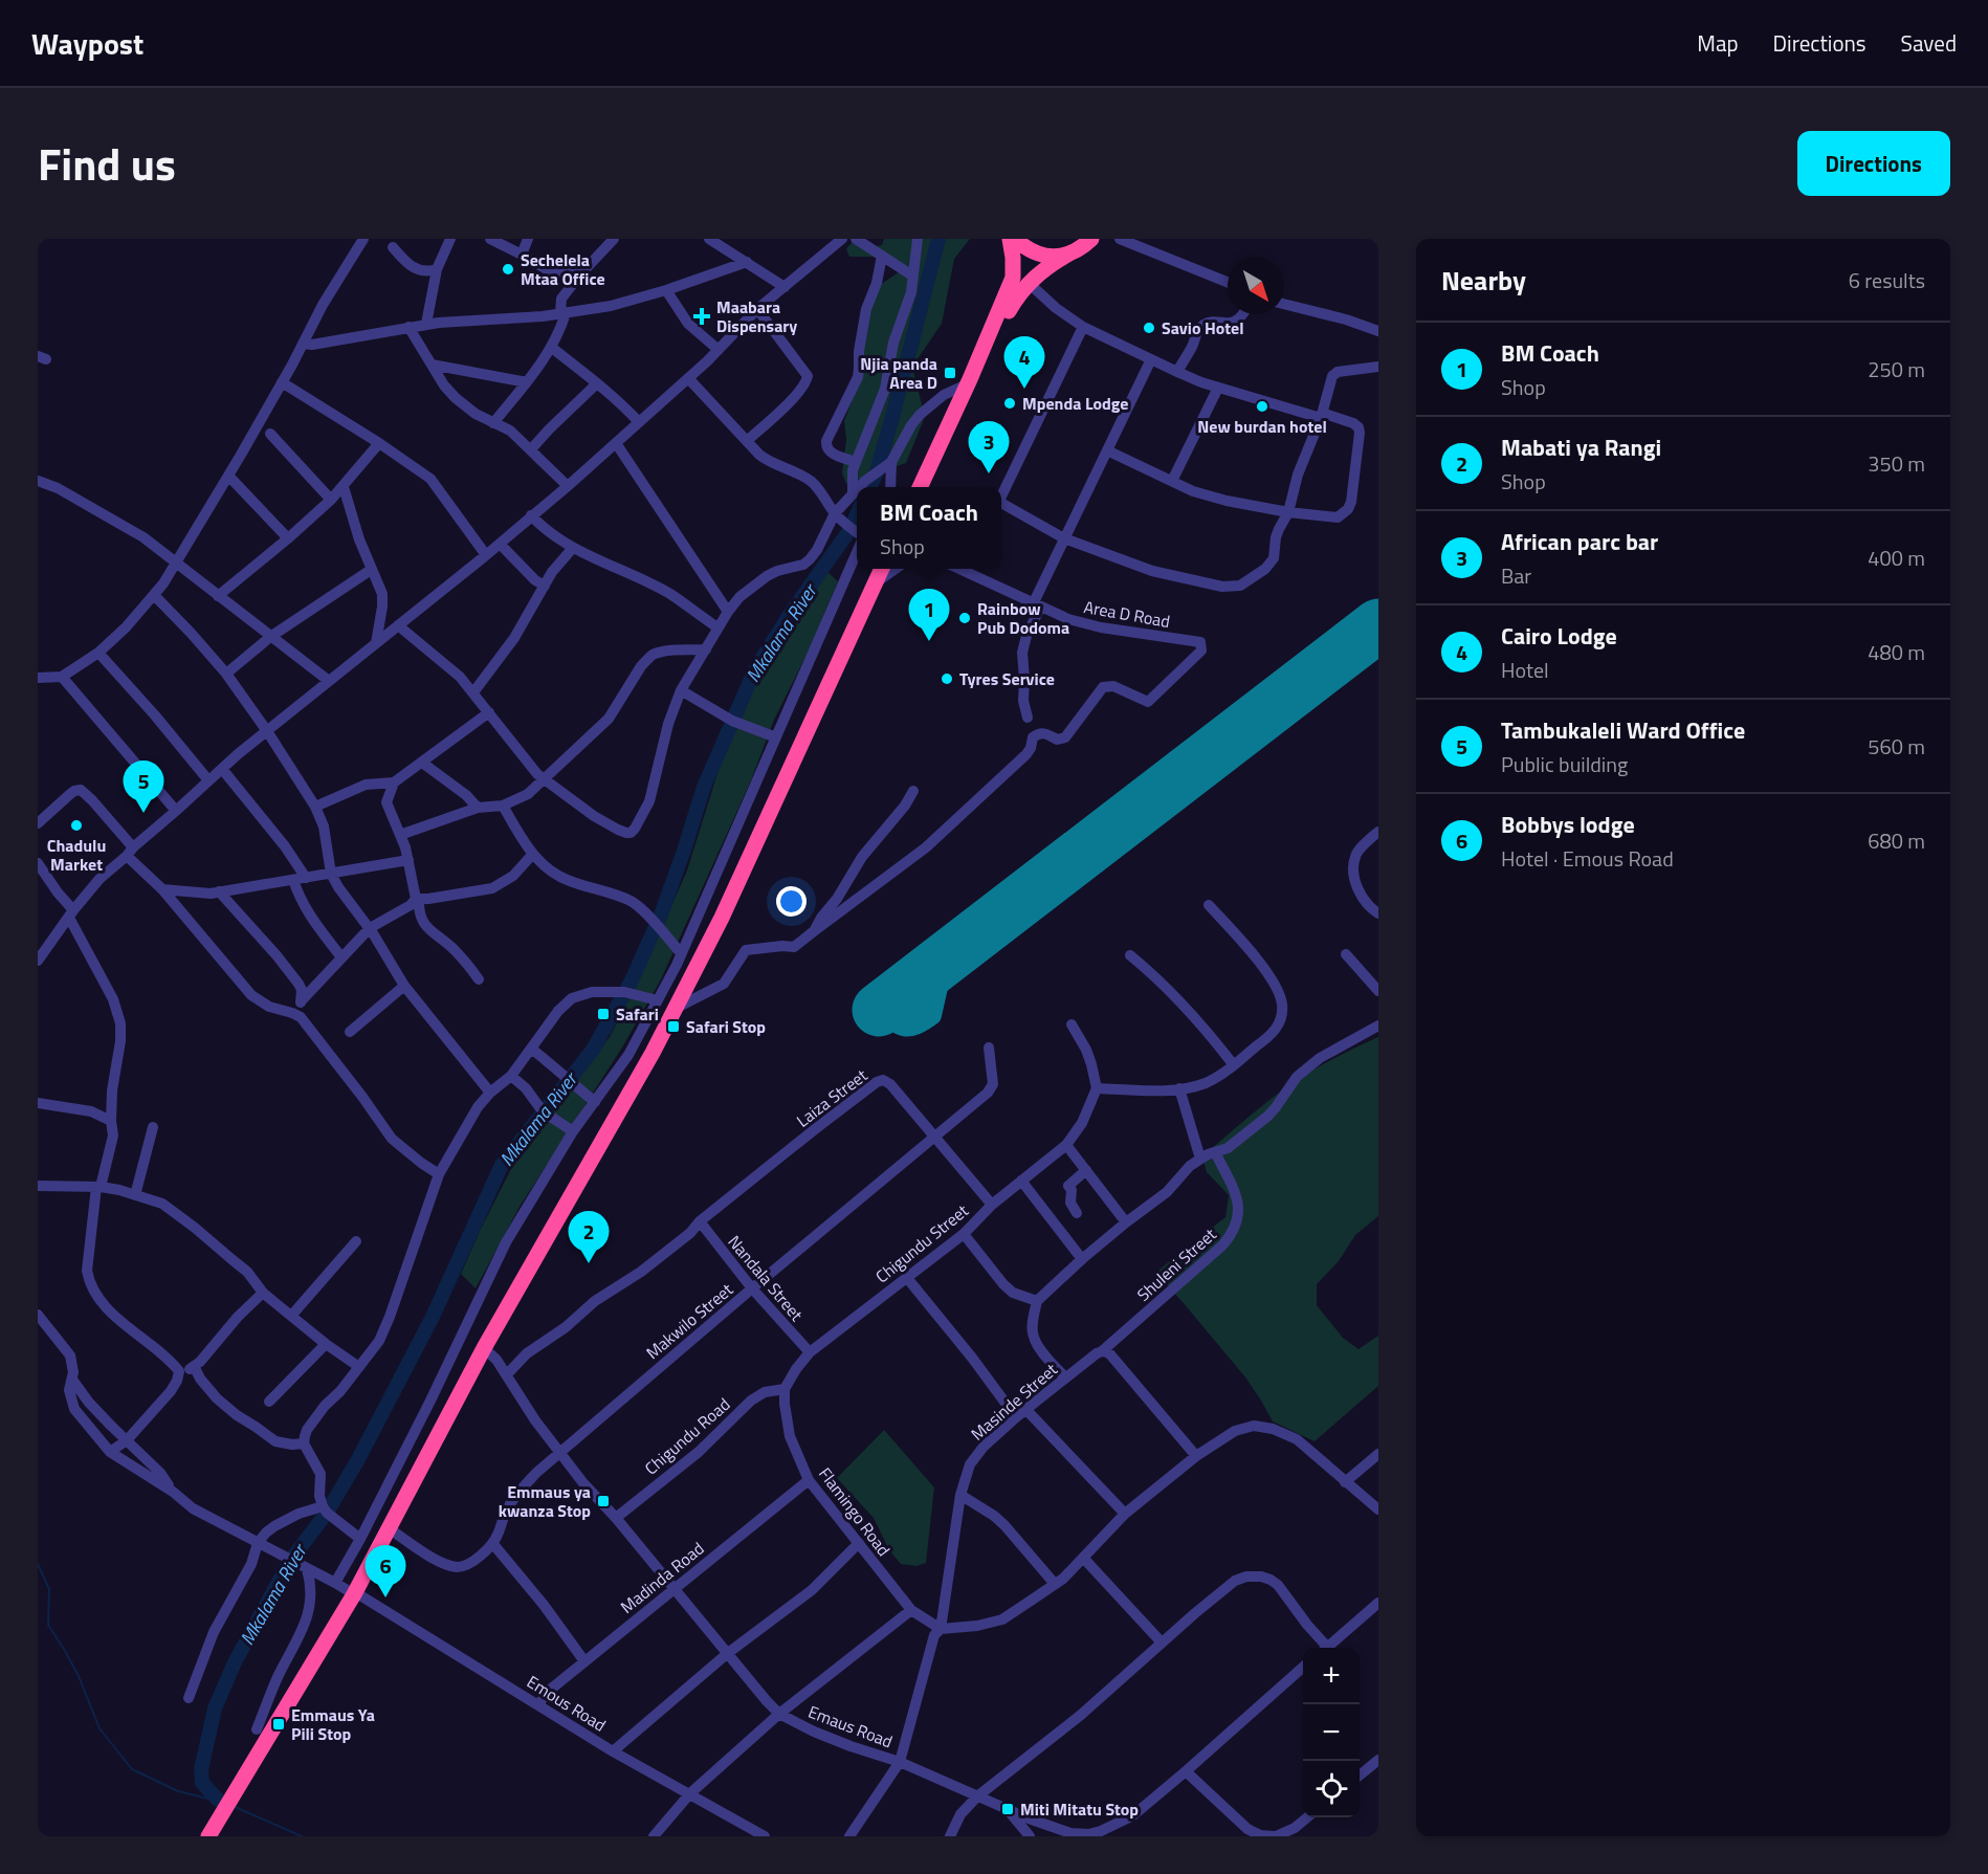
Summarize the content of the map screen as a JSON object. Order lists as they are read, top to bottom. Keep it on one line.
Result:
{"streets":{"street":["Area D Road","Laiza Street","Chigundu Street","Shuleni Street","Nandala Street","Makwilo Street","Masinde Street","Chigundu Road","Flamingo Road","Madinda Road","Emous Road","Emaus Road"]},"crossings":[["Laiza Street","Chigundu Street"],["Laiza Street","Nandala Street"],["Laiza Street","Makwilo Street"],["Laiza Street","Emaus Road"],["Chigundu Street","Nandala Street"],["Chigundu Street","Chigundu Road"],["Chigundu Street","Flamingo Road"],["Shuleni Street","Masinde Street"],["Nandala Street","Makwilo Street"],["Makwilo Street","Emaus Road"],["Masinde Street","Flamingo Road"],["Masinde Street","Emaus Road"],["Chigundu Road","Flamingo Road"],["Chigundu Road","Emaus Road"],["Flamingo Road","Madinda Road"],["Madinda Road","Emous Road"],["Madinda Road","Emaus Road"]],"water":["Mkalama River"],"places":{"other":["Sechelela Mtaa Office","Savio Hotel","Mpenda Lodge","New burdan hotel","Rainbow Pub Dodoma","Tyres Service","Chadulu Market"],"health":["Maabara Dispensary"],"transit":["Njia panda Area D","Safari","Safari Stop","Emmaus ya kwanza Stop","Emmaus Ya Pili Stop","Miti Mitatu Stop"]},"north":"bottom right","page":{"header":"Waypost","nav":["Map","Directions","Saved"],"title":"Find us","buttons":"Directions","heading":["Nearby","6 results"],"list":[{"mark":"1","name":"BM Coach","note":"Shop","value":"250 m"},{"mark":"2","name":"Mabati ya Rangi","note":"Shop","value":"350 m"},{"mark":"3","name":"African parc bar","note":"Bar","value":"400 m"},{"mark":"4","name":"Cairo Lodge","note":"Hotel","value":"480 m"},{"mark":"5","name":"Tambukaleli Ward Office","note":"Public building","value":"560 m"},{"mark":"6","name":"Bobbys lodge","note":"Hotel · Emous Road","value":"680 m"}],"pins":["4","3","1","5","2","6"],"popup":["BM Coach","Shop"],"map_buttons":["+","−"]}}
